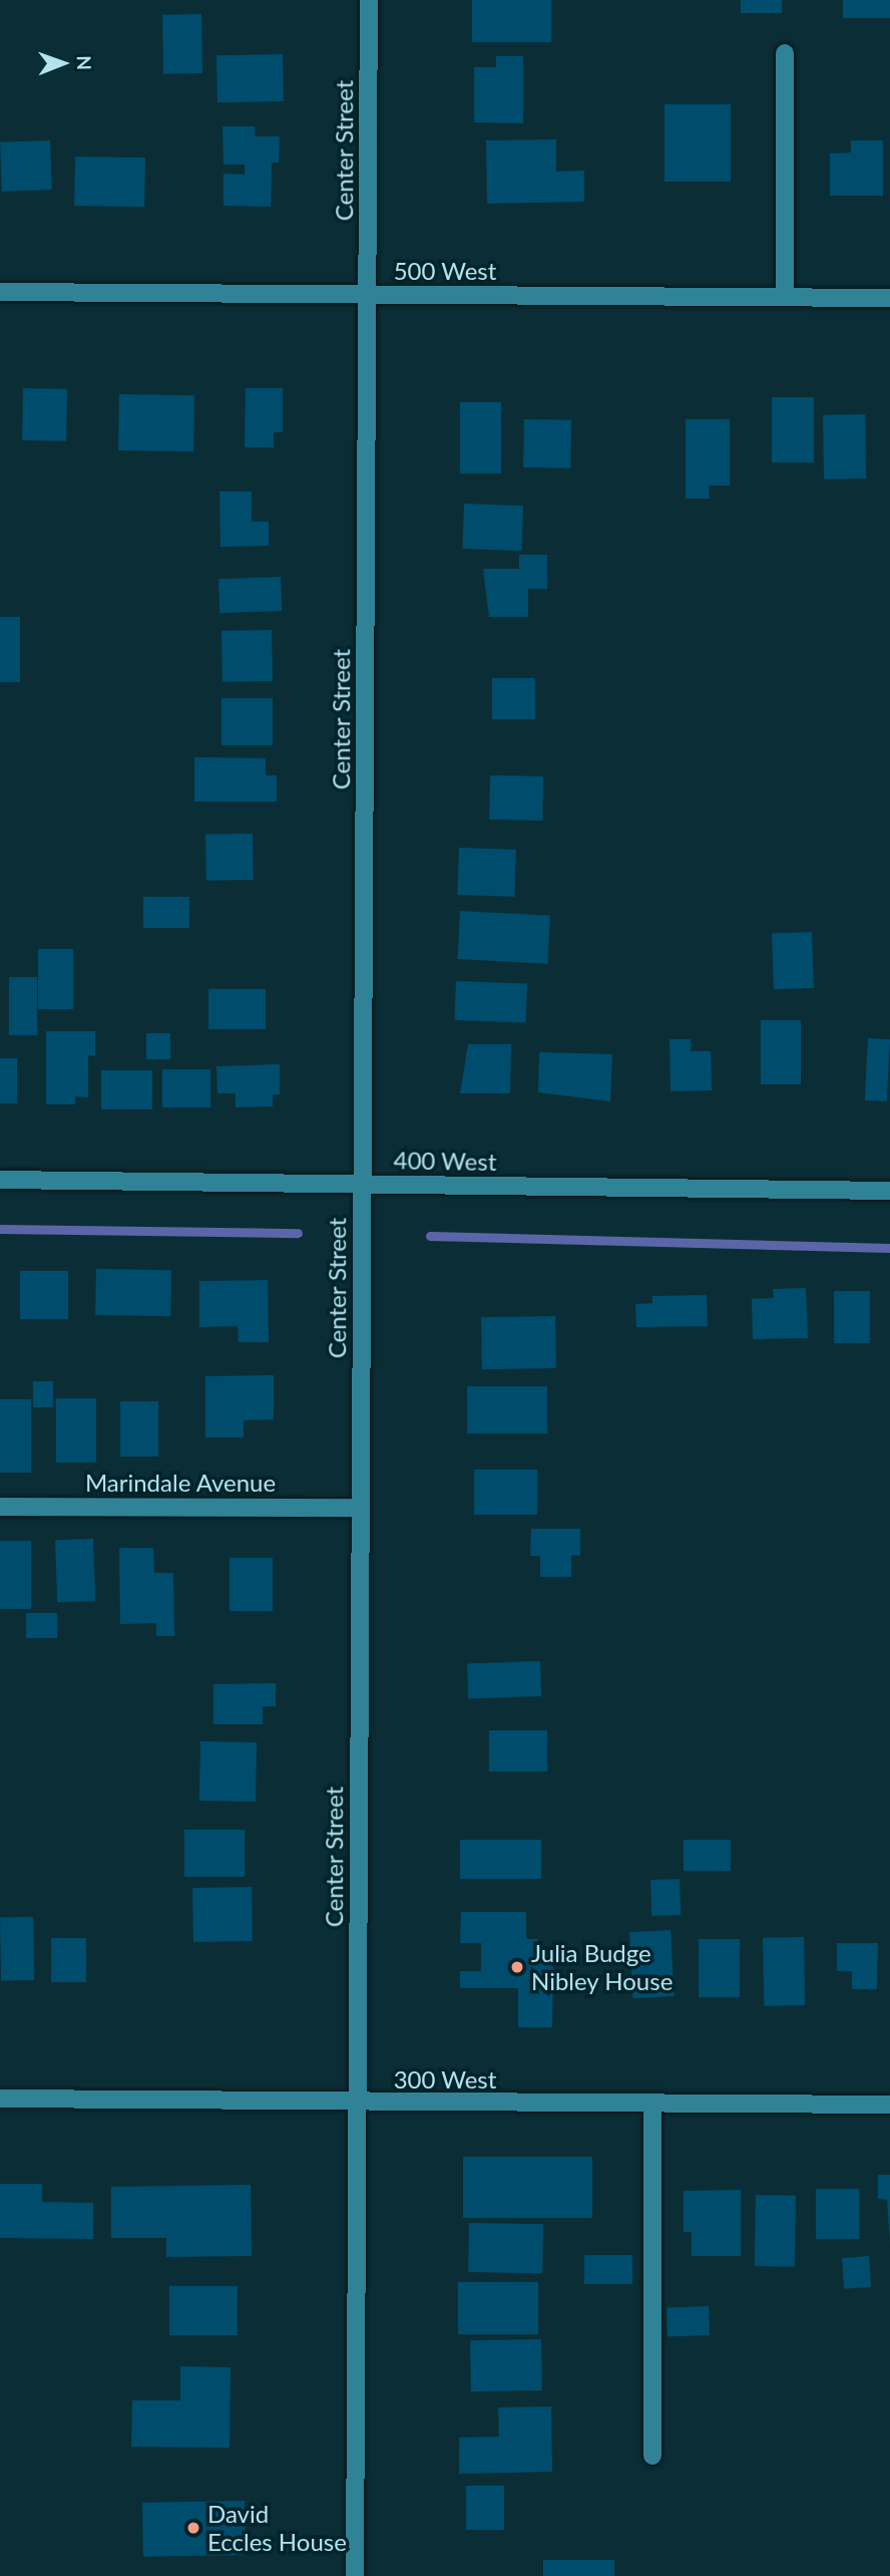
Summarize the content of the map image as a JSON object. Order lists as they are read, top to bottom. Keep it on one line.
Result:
{"streets":{"street":["Center Street","500 West","400 West","Marindale Avenue","300 West"]},"crossings":[["Center Street","500 West"],["Center Street","400 West"],["Center Street","Marindale Avenue"],["Center Street","300 West"]],"places":["Julia Budge Nibley House","David Eccles House"],"north":"right"}
